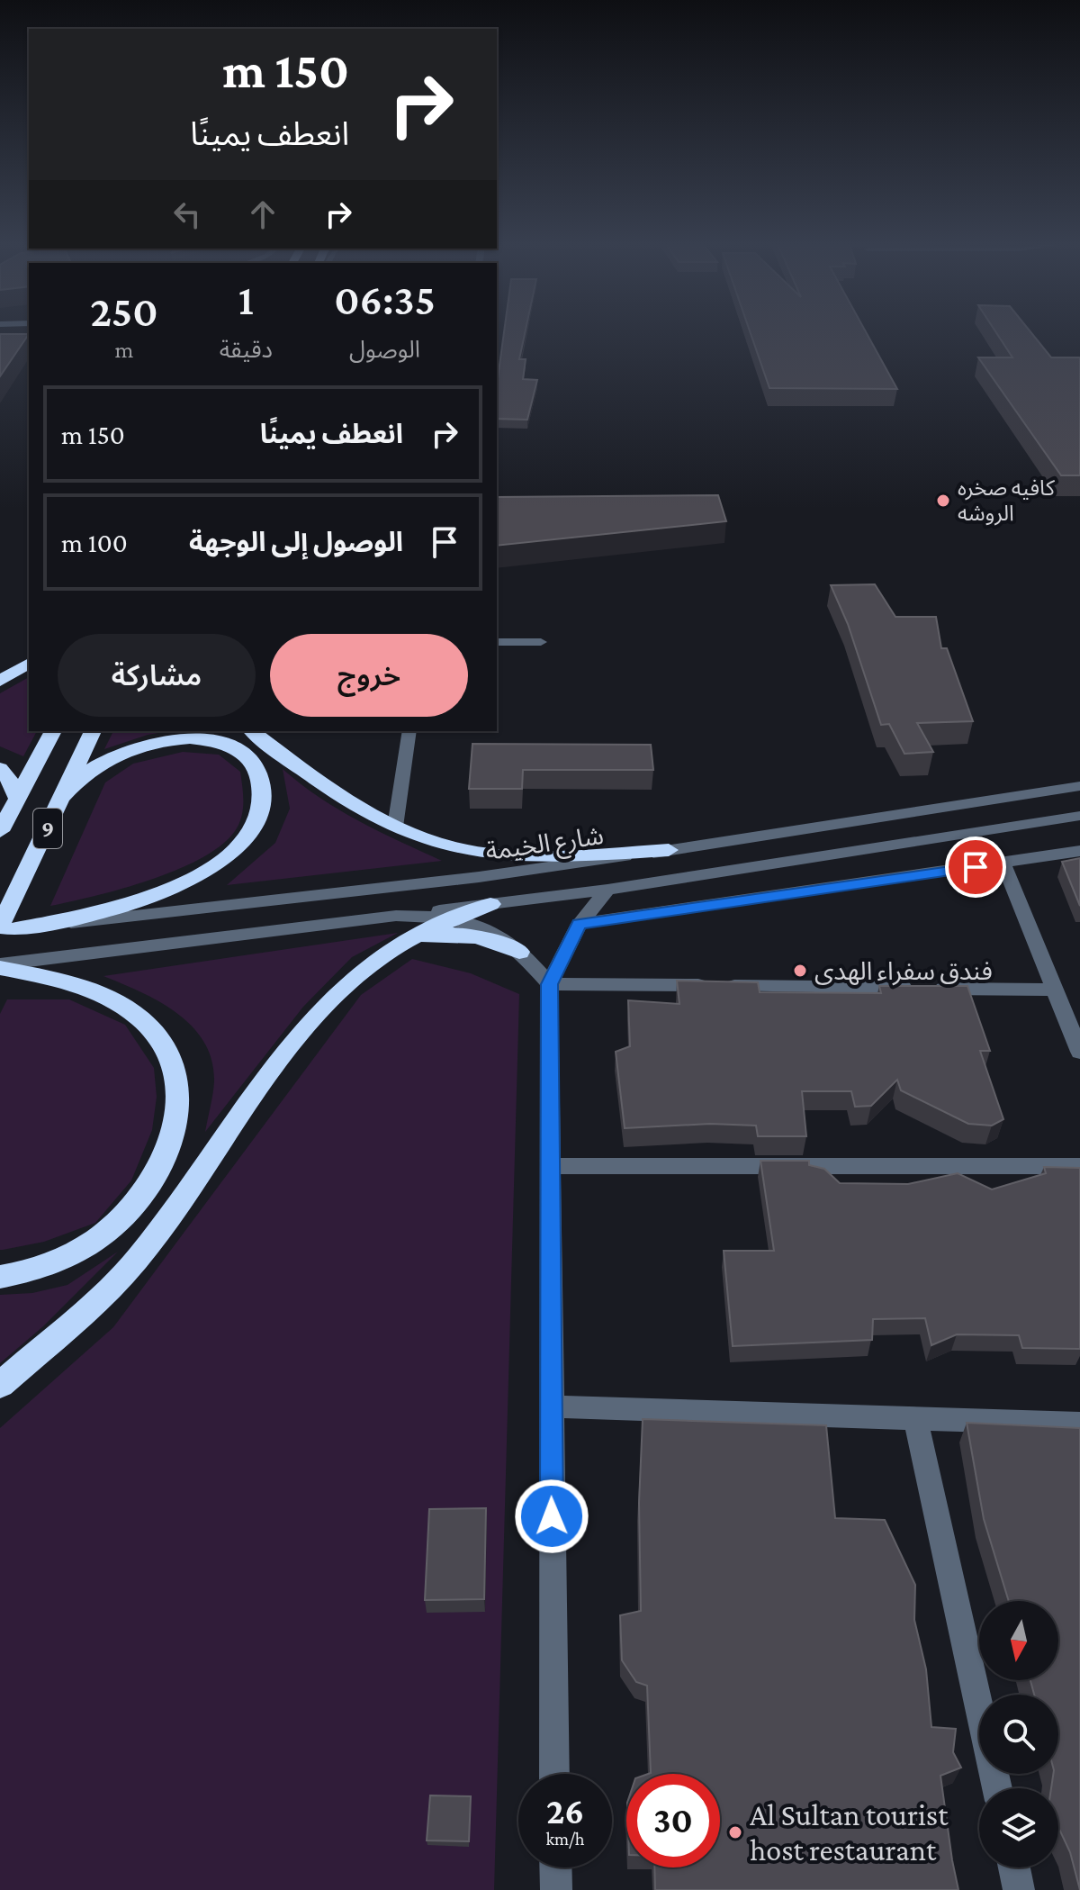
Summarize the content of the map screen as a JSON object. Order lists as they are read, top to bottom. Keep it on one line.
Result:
{"streets":{"highway":["9"],"street":["شارع الخيمة"]},"crossings":[["9","شارع الخيمة"]],"places":["كافيه صخره الروشه","فندق سفراء الهدى","Al Sultan tourist host restaurant"],"north":"bottom","page":{"turn":["150 m","انعطف يمينًا"],"eta":["06:35","الوصول","1","دقيقة","250","m"],"list":[{"name":"انعطف يمينًا","value":"150 m"},{"name":"الوصول إلى الوجهة","value":"100 m"}],"buttons":["خروج","مشاركة"],"speed":"26 km/h","limit":"30"}}
